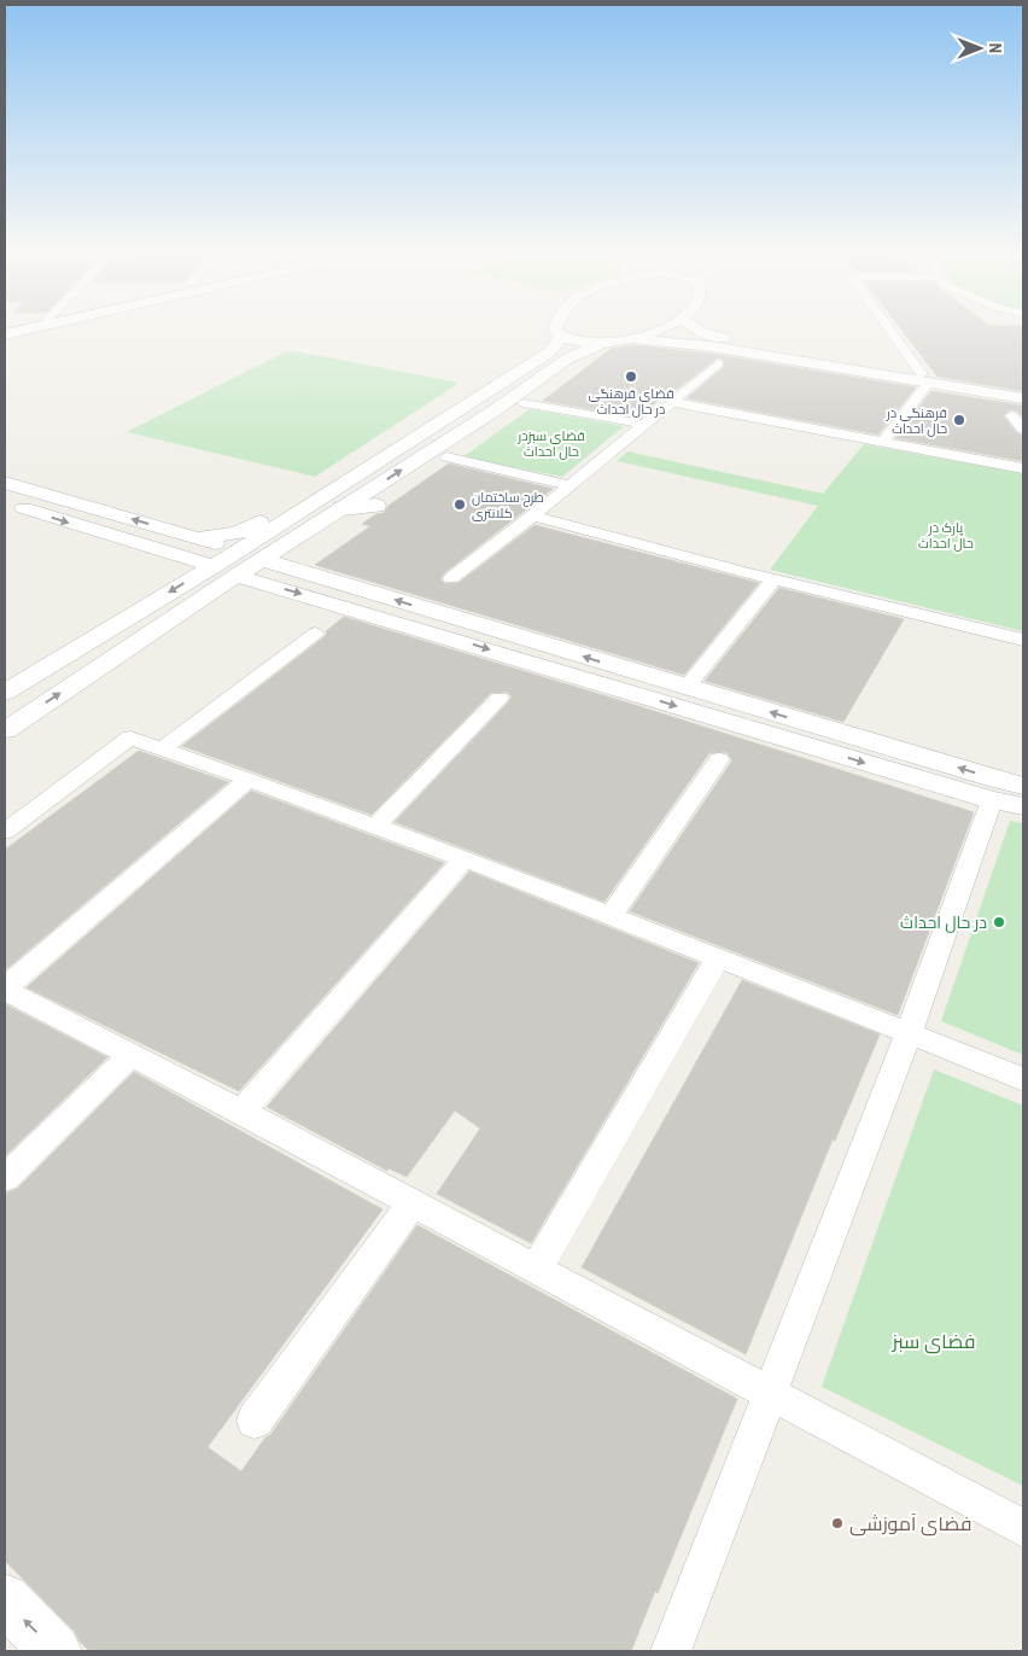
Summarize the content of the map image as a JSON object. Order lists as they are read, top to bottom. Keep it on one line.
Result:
{"parks":["فضای سبزدر حال احداث","پارک در حال احداث","فضای سبز"],"places":["فضای فرهنگی در حال احداث","فرهنگی در حال احداث","طرح ساختمان کلانتری","در حال احداث","فضای آموزشی"],"north":"right"}
